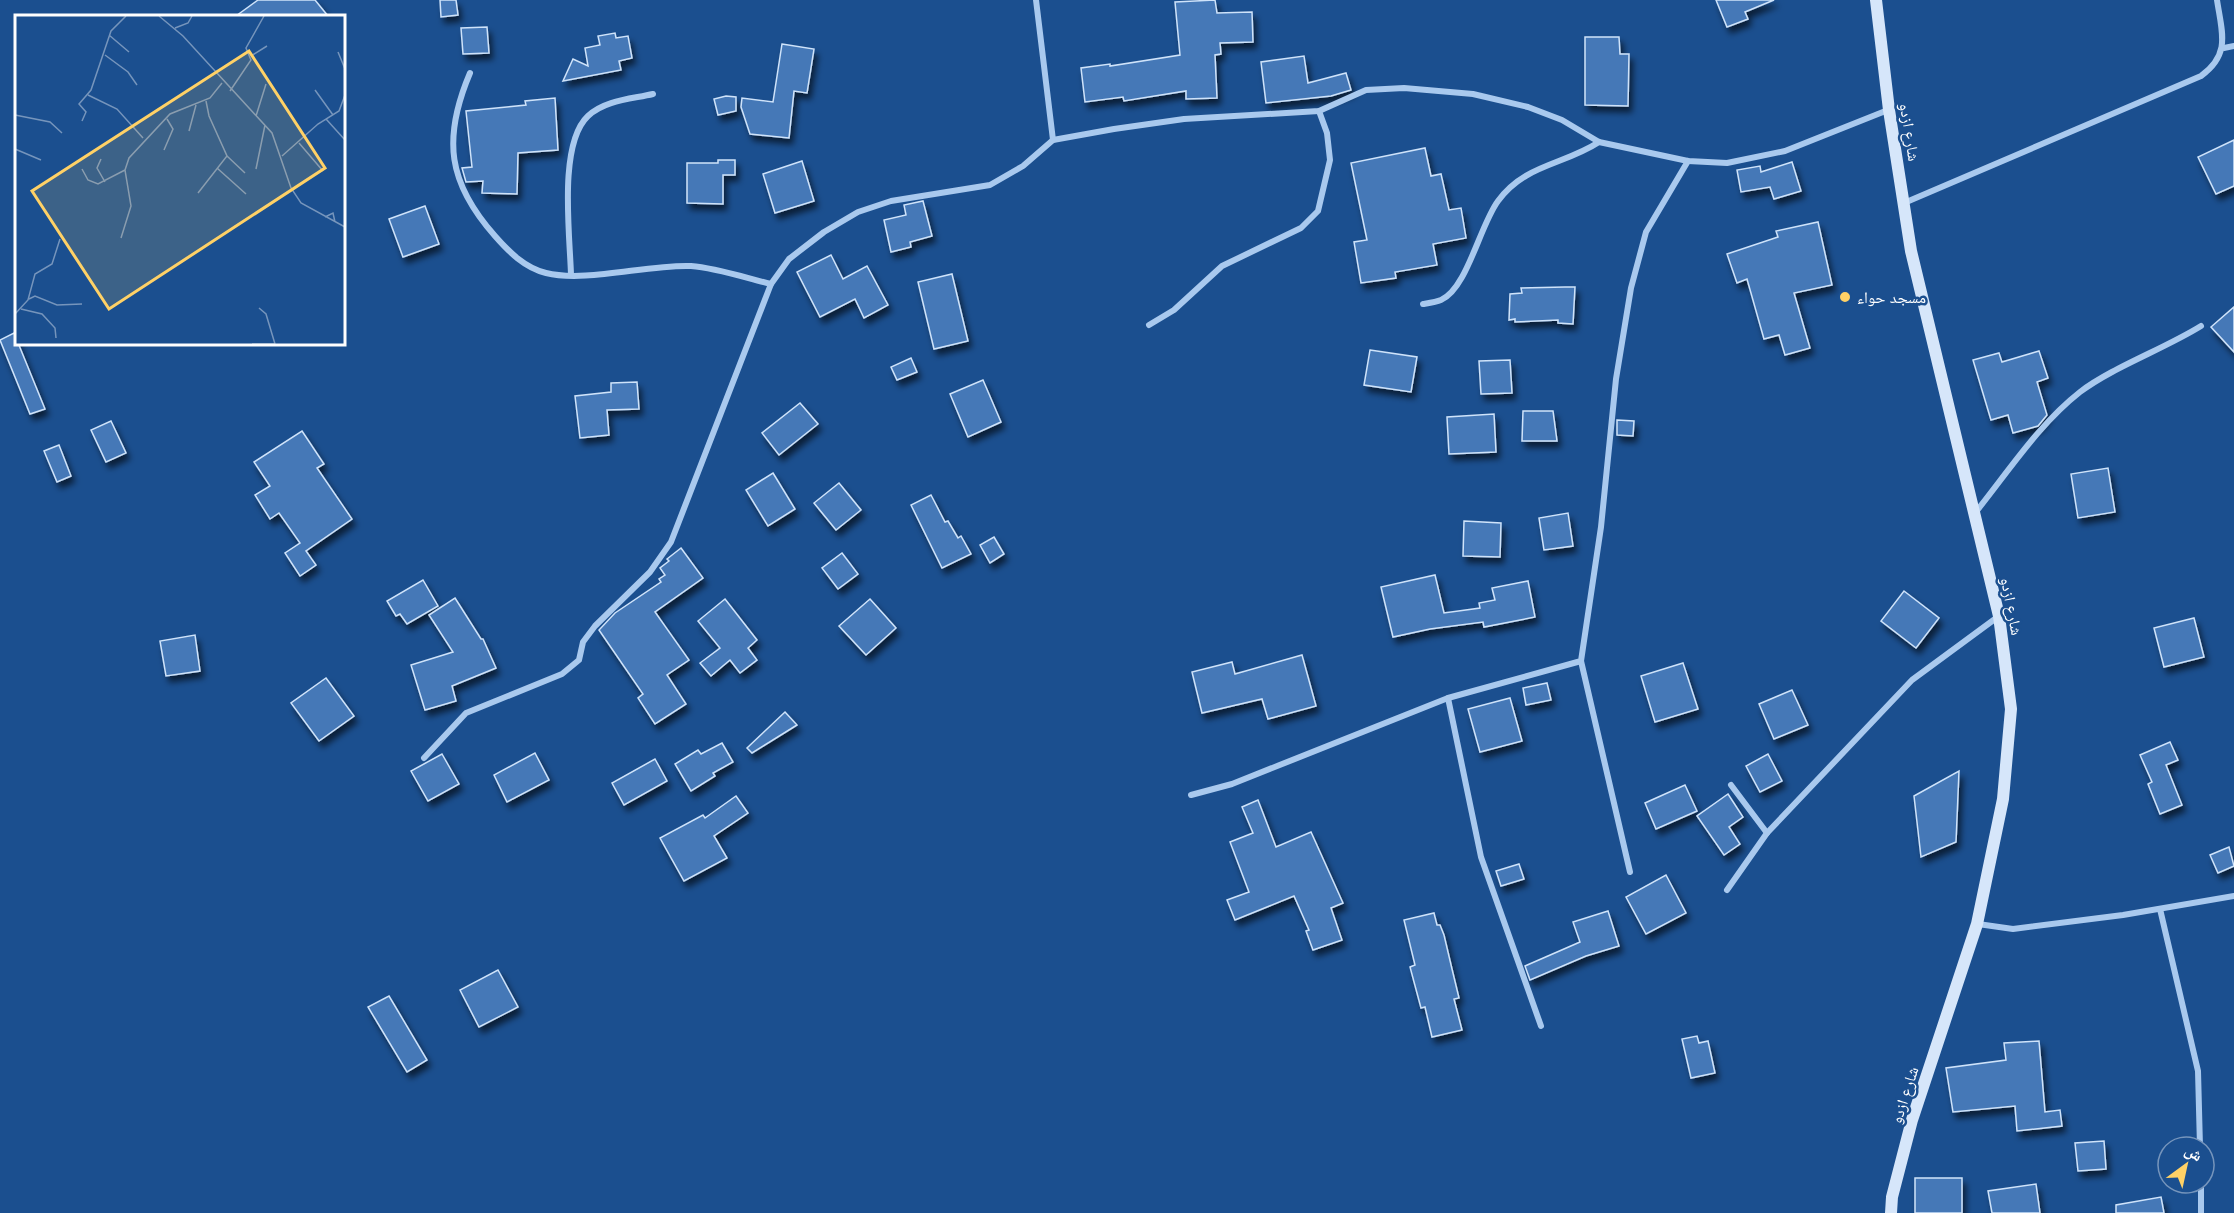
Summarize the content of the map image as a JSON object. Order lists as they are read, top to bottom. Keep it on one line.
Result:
{"streets":{"street":["شارع ازدو"]},"places":["مسجد حواء"],"north":"top right"}
